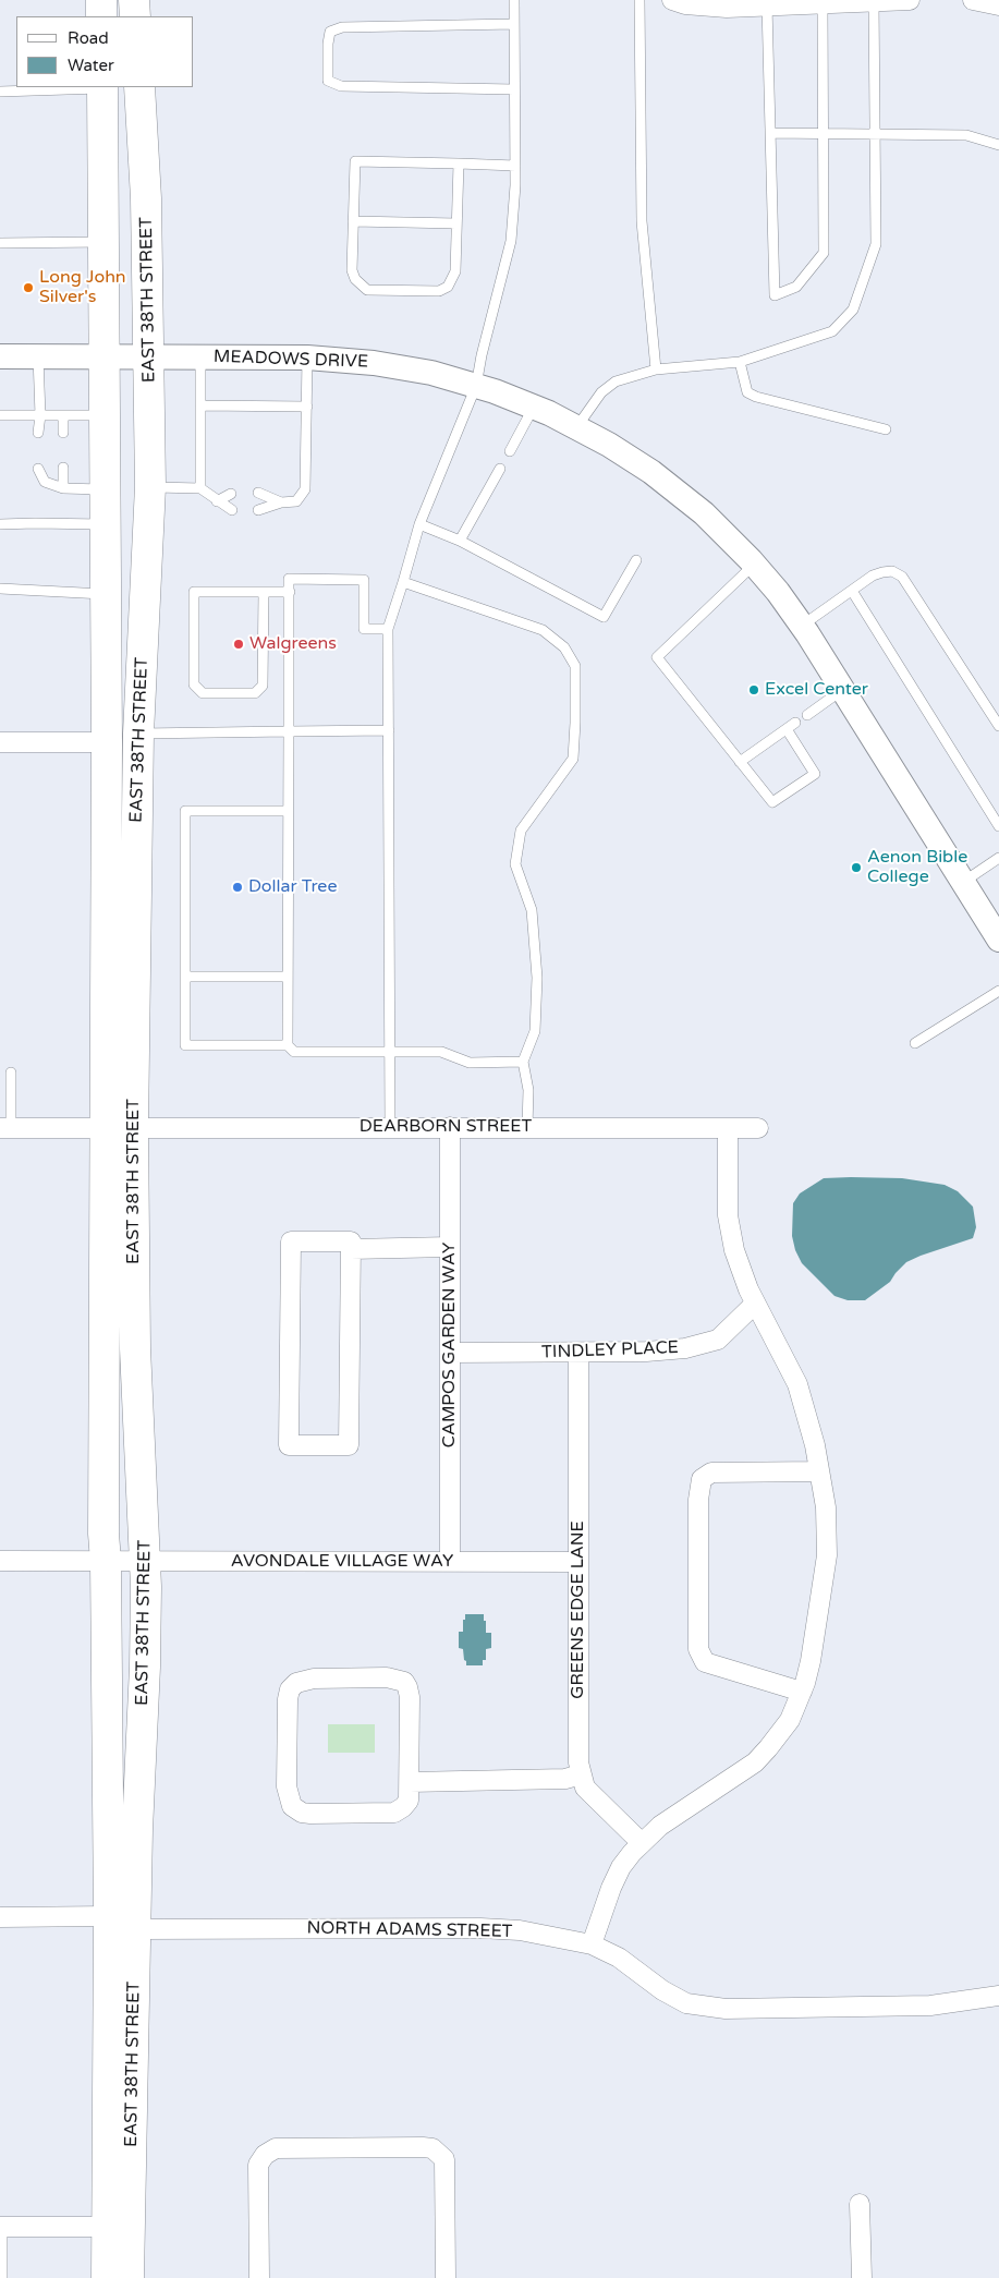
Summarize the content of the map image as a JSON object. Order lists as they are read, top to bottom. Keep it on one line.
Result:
{"streets":{"main road":["EAST 38TH STREET"],"street":["MEADOWS DRIVE","DEARBORN STREET","CAMPOS GARDEN WAY","TINDLEY PLACE","AVONDALE VILLAGE WAY","GREENS EDGE LANE","NORTH ADAMS STREET"]},"crossings":[["EAST 38TH STREET","MEADOWS DRIVE"],["EAST 38TH STREET","DEARBORN STREET"],["EAST 38TH STREET","AVONDALE VILLAGE WAY"],["EAST 38TH STREET","NORTH ADAMS STREET"],["DEARBORN STREET","CAMPOS GARDEN WAY"],["CAMPOS GARDEN WAY","TINDLEY PLACE"],["CAMPOS GARDEN WAY","AVONDALE VILLAGE WAY"],["TINDLEY PLACE","GREENS EDGE LANE"],["AVONDALE VILLAGE WAY","GREENS EDGE LANE"]],"places":["Long John Silver's","Walgreens","Excel Center","Aenon Bible College","Dollar Tree"],"legend":["Road","Water"]}
